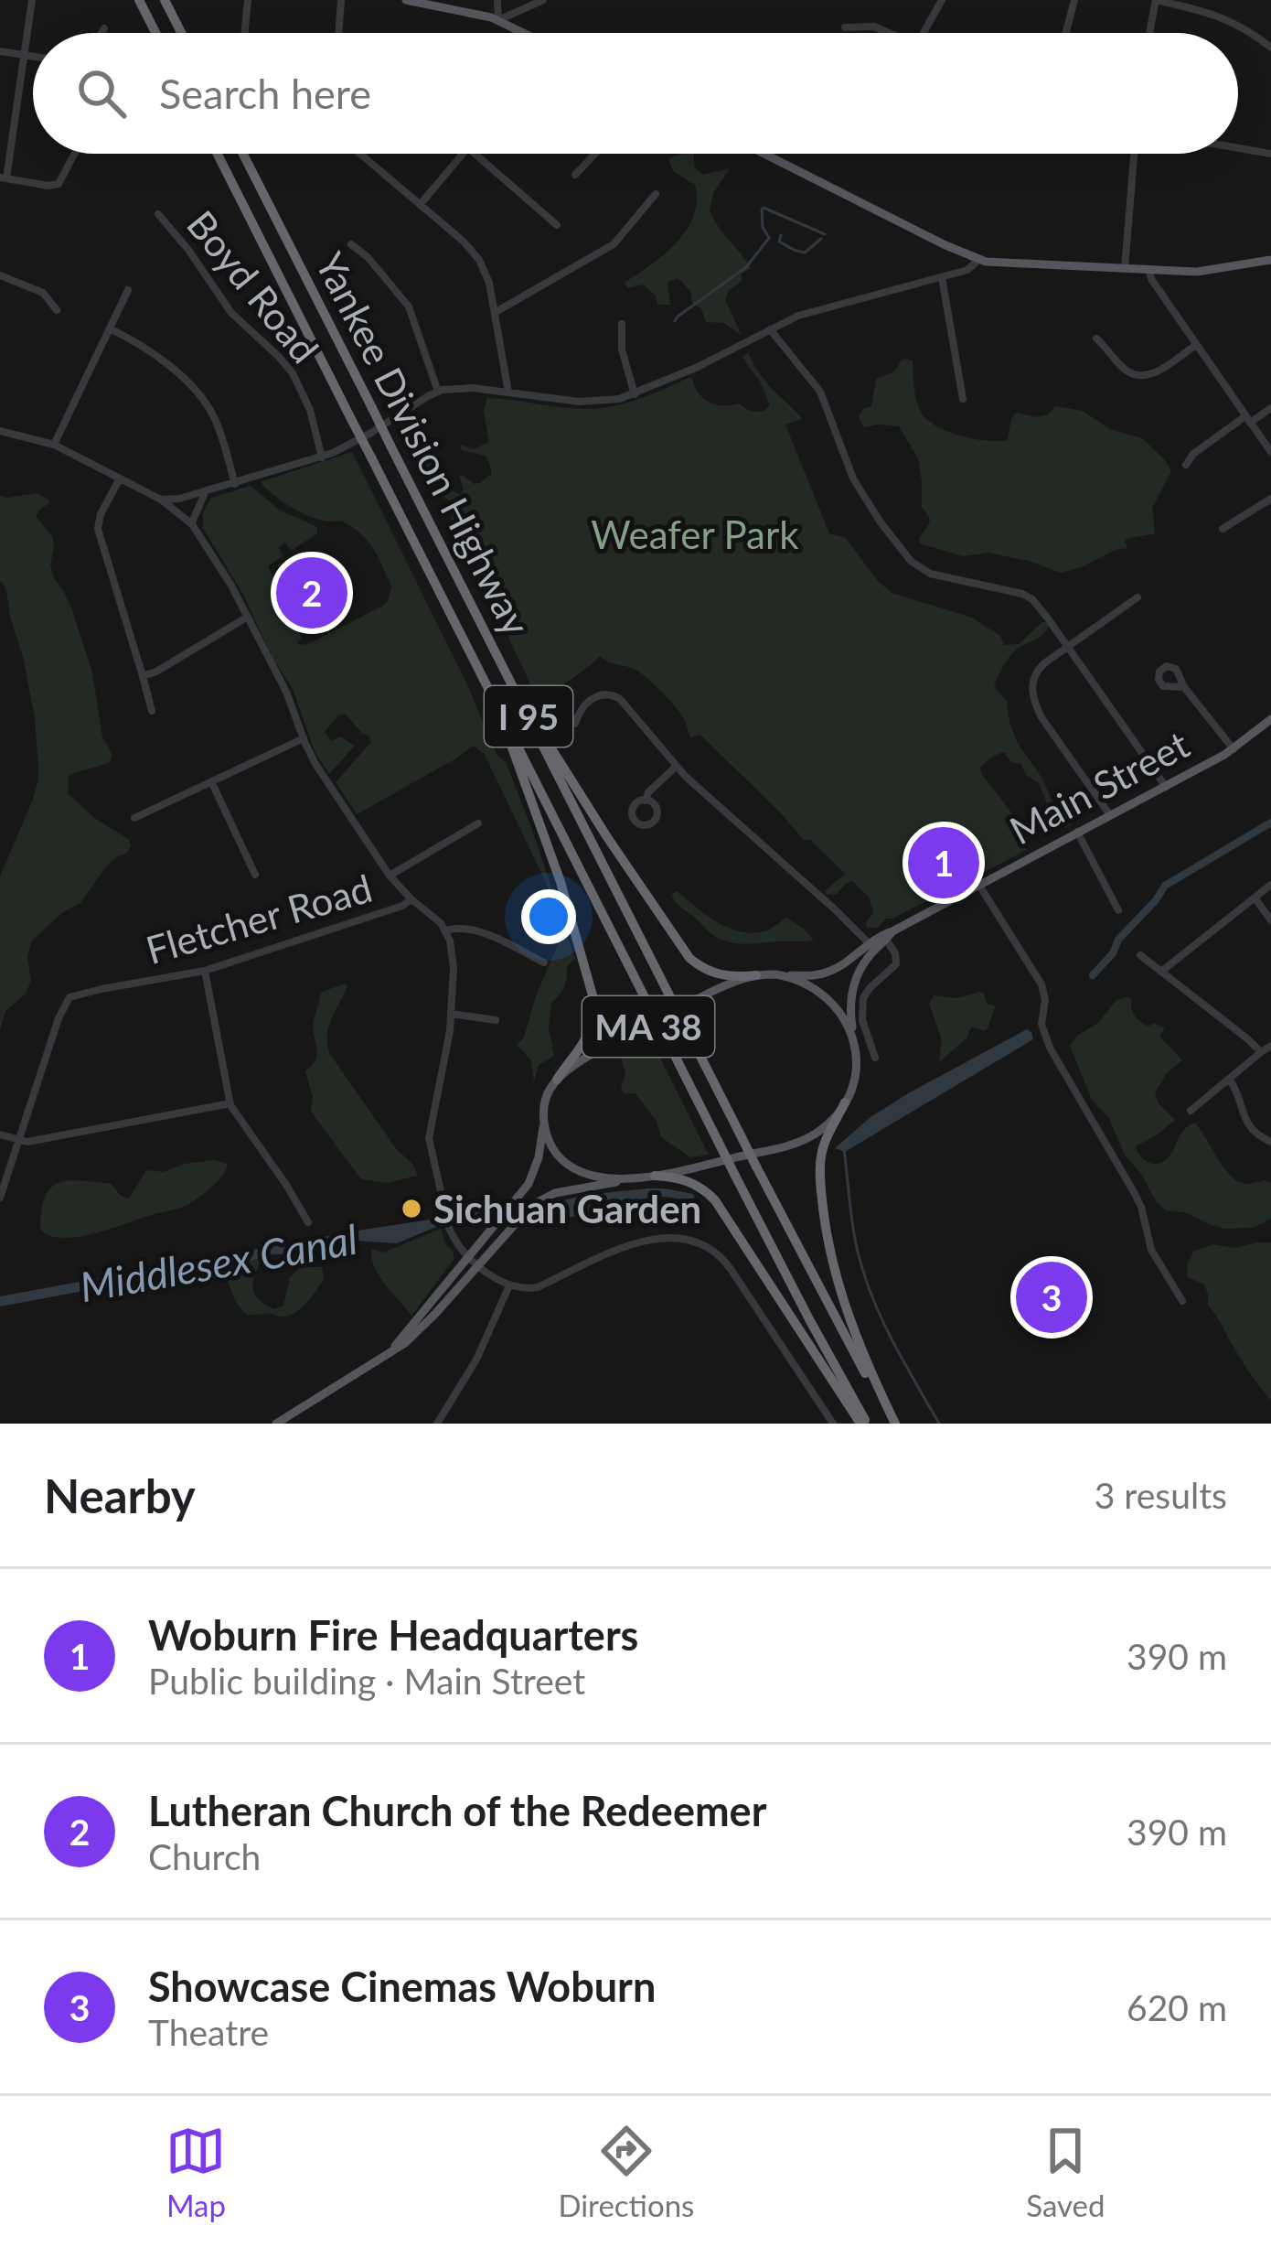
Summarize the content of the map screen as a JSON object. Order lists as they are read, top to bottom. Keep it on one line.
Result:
{"streets":{"highway":["Yankee Division Highway","I 95"],"main road":["Main Street","MA 38"],"street":["Boyd Road","Fletcher Road"]},"crossings":[["Main Street","MA 38"]],"water":["Middlesex Canal"],"parks":["Weafer Park"],"places":["Sichuan Garden"],"page":{"search":"Search here","pins":["2","1","3"],"heading":["Nearby","3 results"],"list":[{"mark":"1","name":"Woburn Fire Headquarters","note":"Public building · Main Street","value":"390 m"},{"mark":"2","name":"Lutheran Church of the Redeemer","note":"Church","value":"390 m"},{"mark":"3","name":"Showcase Cinemas Woburn","note":"Theatre","value":"620 m"}],"nav":["Map","Directions","Saved"]}}
